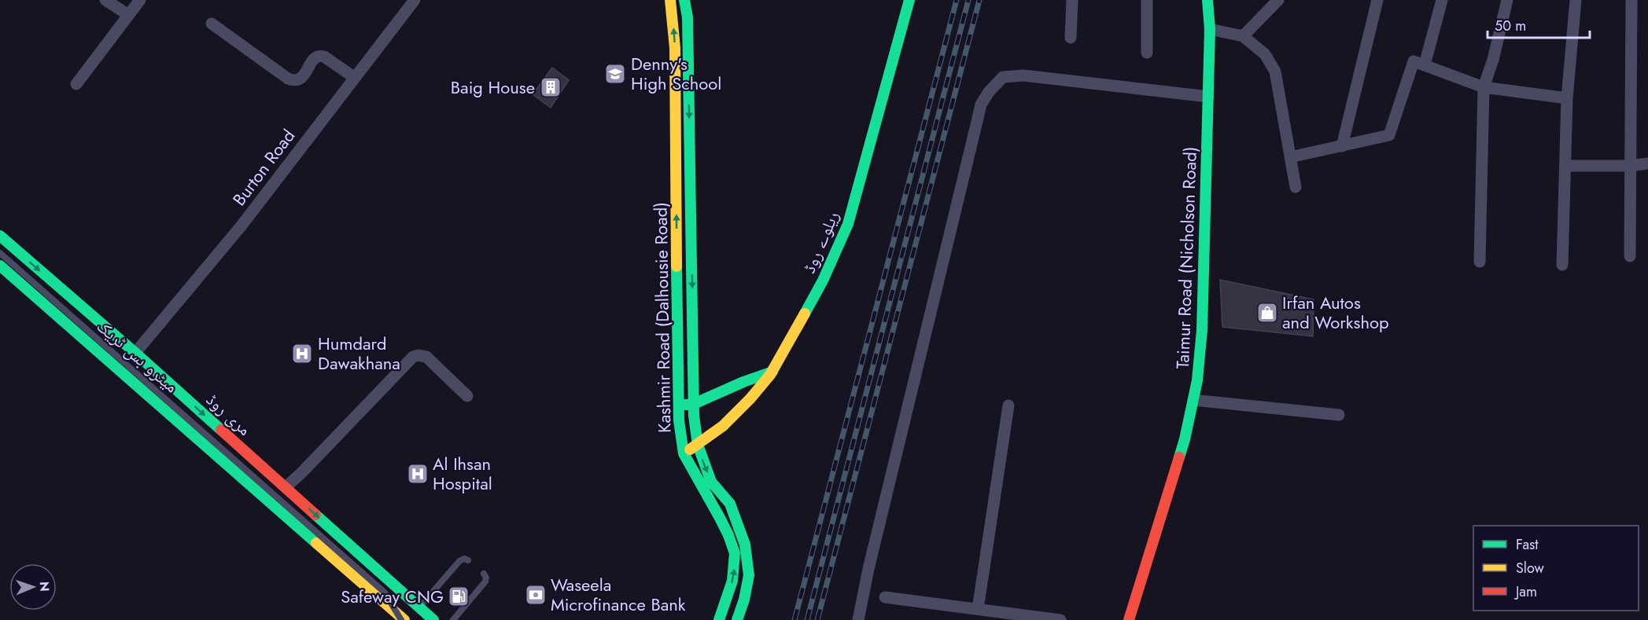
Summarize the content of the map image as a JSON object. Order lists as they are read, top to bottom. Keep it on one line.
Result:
{"streets":{"main road":["ریلوے روڈ","Taimur Road (Nicholson Road)","Kashmir Road (Dalhousie Road)","مری روڈ"],"street":["Burton Road"],"lane":["میٹرو بس ٹریک"]},"crossings":[["Burton Road","مری روڈ"],["ریلوے روڈ","Kashmir Road (Dalhousie Road)"],["میٹرو بس ٹریک","مری روڈ"]],"places":{"school or university":["Denny's High School"],"building":["Baig House"],"shop":["Irfan Autos and Workshop"],"hospital":["Humdard Dawakhana","Al Ihsan Hospital"],"bank":["Waseela Microfinance Bank"],"fuel station":["Safeway CNG"]},"legend":["Fast","Slow","Jam"],"scale_bar":"50 m","north":"right"}
